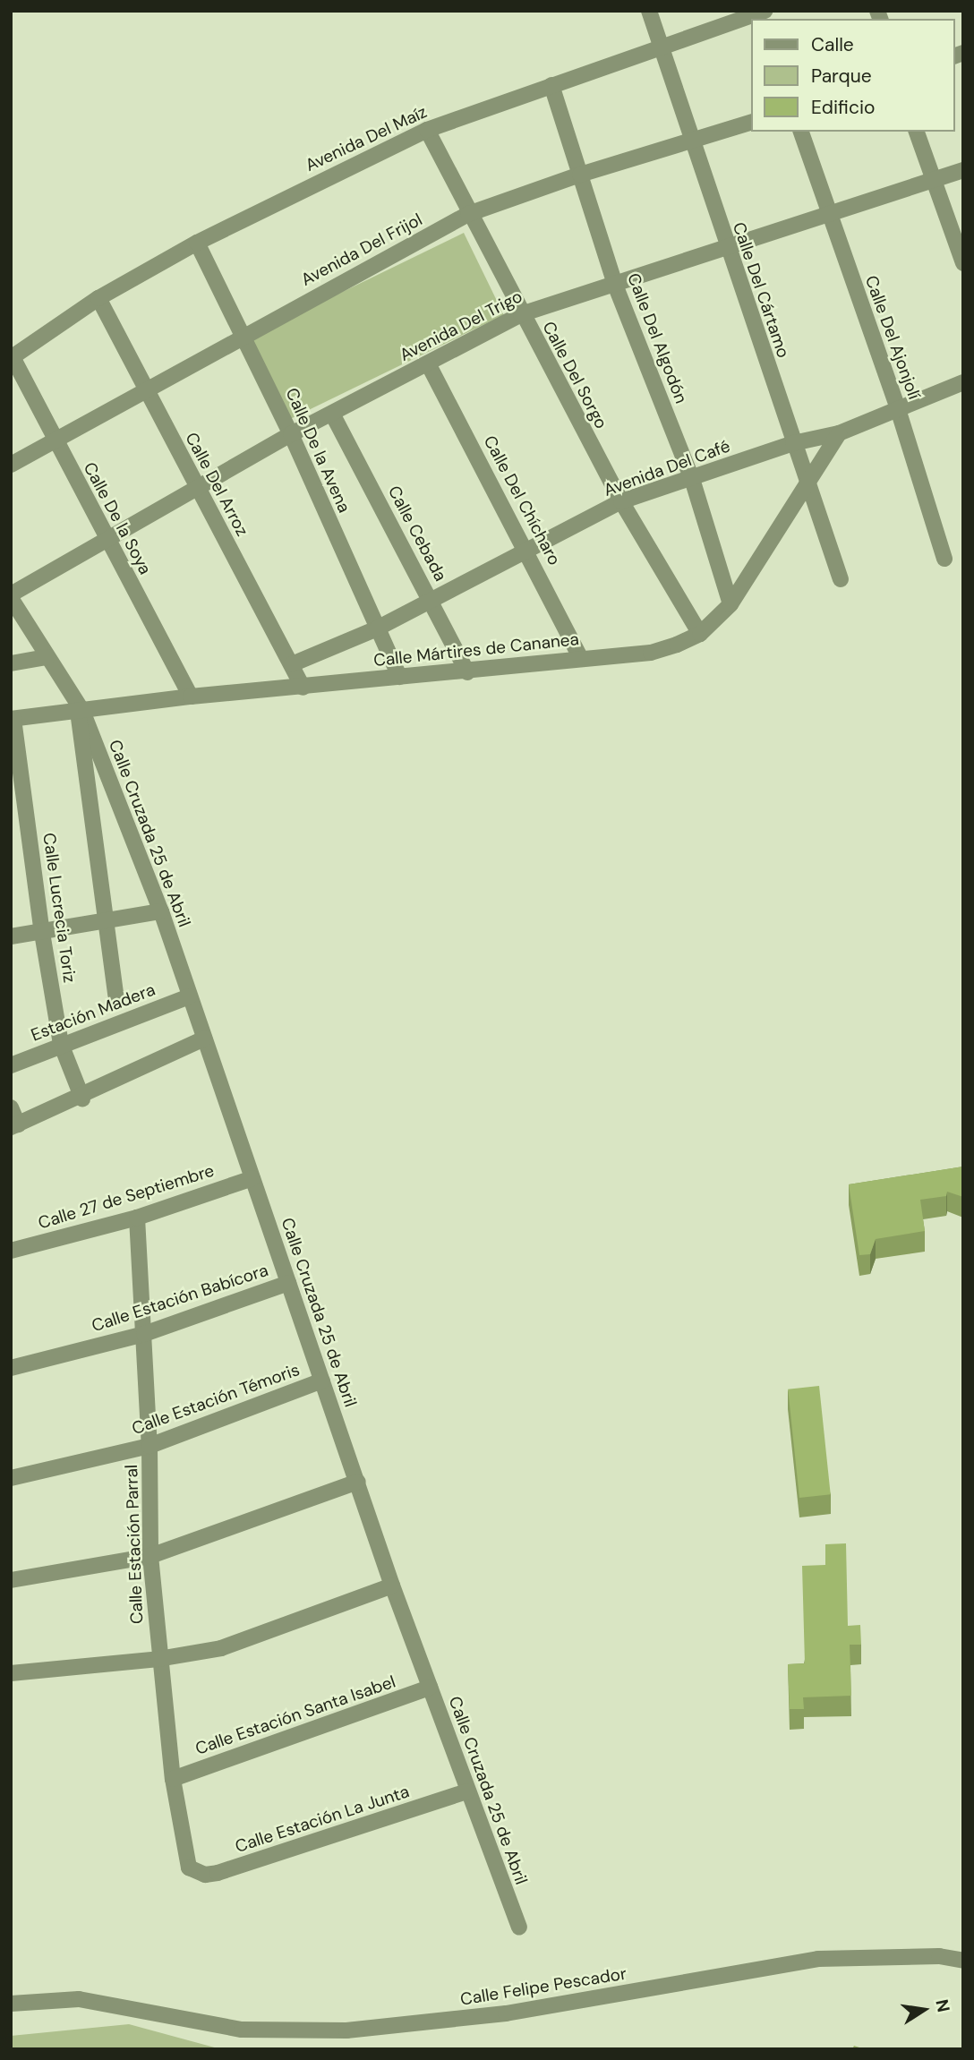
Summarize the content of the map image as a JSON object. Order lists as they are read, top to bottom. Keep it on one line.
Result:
{"streets":{"street":["Avenida Del Maíz","Avenida Del Frijol","Calle Del Cártamo","Avenida Del Trigo","Calle Del Ajonjolí","Calle Del Algodón","Calle Del Sorgo","Calle De la Avena","Avenida Del Café","Calle Del Arroz","Calle Del Chícharo","Calle De la Soya","Calle Cebada","Calle Mártires de Cananea","Calle Cruzada 25 de Abril","Calle Lucrecia Toriz","Estación Madera","Calle 27 de Septiembre","Calle Estación Babícora","Calle Estación Témoris","Calle Estación Parral","Calle Estación Santa Isabel","Calle Estación La Junta","Calle Felipe Pescador"]},"crossings":[["Avenida Del Maíz","Calle Del Cártamo"],["Avenida Del Maíz","Calle Del Algodón"],["Avenida Del Maíz","Calle Del Sorgo"],["Avenida Del Maíz","Calle De la Avena"],["Avenida Del Maíz","Calle Del Arroz"],["Avenida Del Maíz","Calle De la Soya"],["Avenida Del Frijol","Calle Del Cártamo"],["Avenida Del Frijol","Calle Del Algodón"],["Avenida Del Frijol","Calle Del Sorgo"],["Avenida Del Frijol","Calle De la Avena"],["Avenida Del Frijol","Calle Del Arroz"],["Avenida Del Frijol","Calle De la Soya"],["Calle Del Cártamo","Avenida Del Trigo"],["Calle Del Cártamo","Avenida Del Café"],["Calle Del Cártamo","Calle Mártires de Cananea"],["Avenida Del Trigo","Calle Del Ajonjolí"],["Avenida Del Trigo","Calle Del Algodón"],["Avenida Del Trigo","Calle Del Sorgo"],["Avenida Del Trigo","Calle De la Avena"],["Avenida Del Trigo","Calle Del Arroz"],["Avenida Del Trigo","Calle Del Chícharo"],["Avenida Del Trigo","Calle De la Soya"],["Avenida Del Trigo","Calle Cebada"],["Calle Del Ajonjolí","Avenida Del Café"],["Calle Del Algodón","Avenida Del Café"],["Calle Del Algodón","Calle Mártires de Cananea"],["Calle Del Sorgo","Avenida Del Café"],["Calle Del Sorgo","Calle Mártires de Cananea"],["Calle De la Avena","Avenida Del Café"],["Calle De la Avena","Calle Mártires de Cananea"],["Avenida Del Café","Calle Del Arroz"],["Avenida Del Café","Calle Del Chícharo"],["Avenida Del Café","Calle Cebada"],["Avenida Del Café","Calle Mártires de Cananea"],["Calle Del Arroz","Calle Mártires de Cananea"],["Calle Del Chícharo","Calle Mártires de Cananea"],["Calle De la Soya","Calle Mártires de Cananea"],["Calle Cebada","Calle Mártires de Cananea"],["Calle Mártires de Cananea","Calle Cruzada 25 de Abril"],["Calle Mártires de Cananea","Calle Lucrecia Toriz"],["Calle Cruzada 25 de Abril","Estación Madera"],["Calle Cruzada 25 de Abril","Calle 27 de Septiembre"],["Calle Cruzada 25 de Abril","Calle Estación Babícora"],["Calle Cruzada 25 de Abril","Calle Estación Témoris"],["Calle Cruzada 25 de Abril","Calle Estación Santa Isabel"],["Calle Cruzada 25 de Abril","Calle Estación La Junta"],["Calle Lucrecia Toriz","Estación Madera"],["Calle 27 de Septiembre","Calle Estación Parral"],["Calle Estación Babícora","Calle Estación Parral"],["Calle Estación Témoris","Calle Estación Parral"],["Calle Estación Parral","Calle Estación Santa Isabel"],["Calle Estación Parral","Calle Estación La Junta"]],"legend":["Calle","Parque","Edificio"],"north":"right"}
